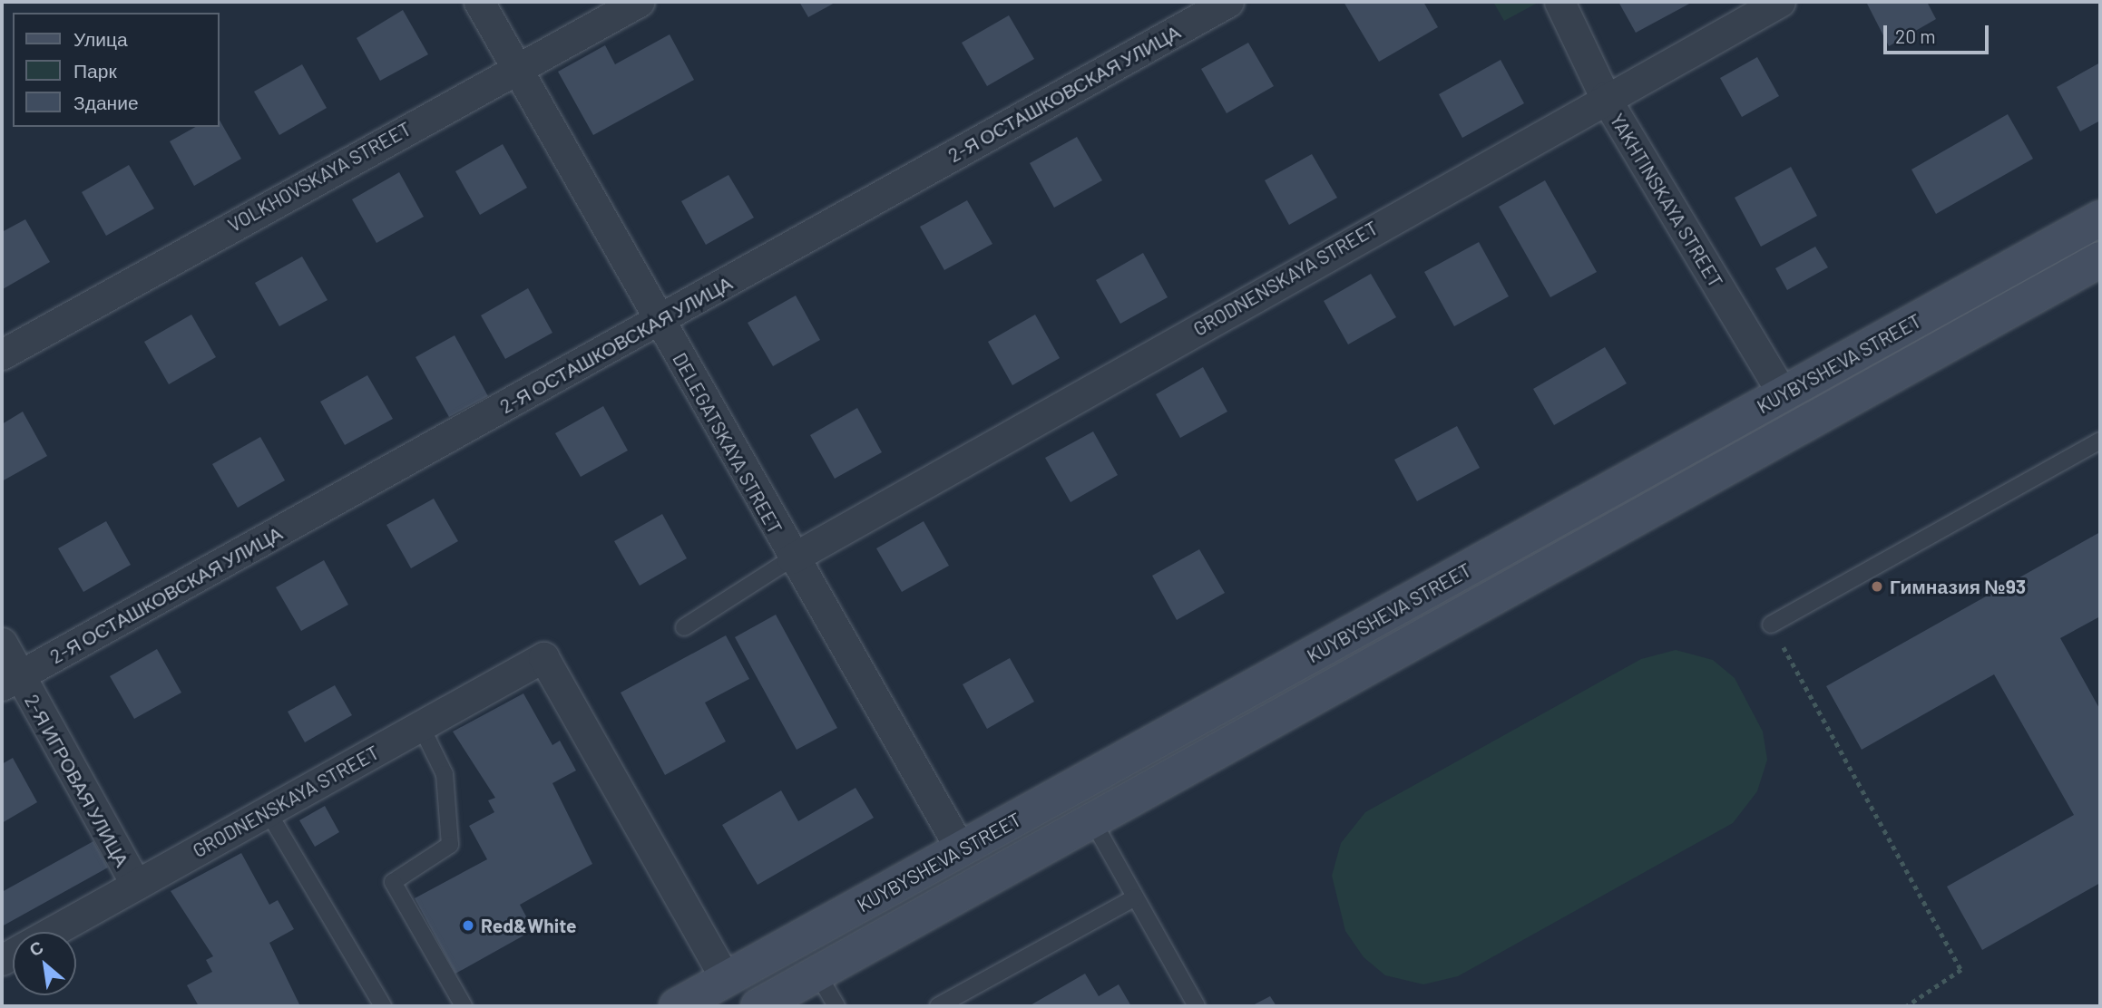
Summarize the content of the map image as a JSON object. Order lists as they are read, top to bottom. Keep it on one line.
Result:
{"streets":{"main road":["KUYBYSHEVA STREET"],"street":["2-Я ОСТАШКОВСКАЯ УЛИЦА","VOLKHOVSKAYA STREET","YAKHTINSKAYA STREET","GRODNENSKAYA STREET","DELEGATSKAYA STREET","2-Я ИГРОВАЯ УЛИЦА"]},"crossings":[["2-Я ОСТАШКОВСКАЯ УЛИЦА","DELEGATSKAYA STREET"],["2-Я ОСТАШКОВСКАЯ УЛИЦА","2-Я ИГРОВАЯ УЛИЦА"],["VOLKHOVSKAYA STREET","DELEGATSKAYA STREET"],["YAKHTINSKAYA STREET","GRODNENSKAYA STREET"],["YAKHTINSKAYA STREET","KUYBYSHEVA STREET"],["GRODNENSKAYA STREET","KUYBYSHEVA STREET"],["GRODNENSKAYA STREET","DELEGATSKAYA STREET"],["GRODNENSKAYA STREET","2-Я ИГРОВАЯ УЛИЦА"],["KUYBYSHEVA STREET","DELEGATSKAYA STREET"]],"places":["Гимназия №93","Red&White"],"legend":["Улица","Парк","Здание"],"scale_bar":"20 m","north":"top left"}
